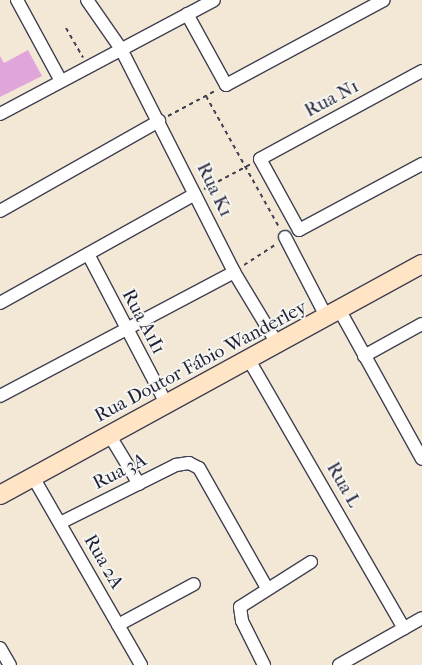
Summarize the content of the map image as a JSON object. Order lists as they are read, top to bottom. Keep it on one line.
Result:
{"streets":{"street":["Rua N1","Rua K1","Rua A1I1","Rua Doutor Fábio Wanderley","Rua 3A","Rua L","Rua 2A"]},"crossings":[["Rua K1","Rua Doutor Fábio Wanderley"],["Rua A1I1","Rua Doutor Fábio Wanderley"],["Rua Doutor Fábio Wanderley","Rua L"],["Rua Doutor Fábio Wanderley","Rua 2A"],["Rua 3A","Rua 2A"]]}
